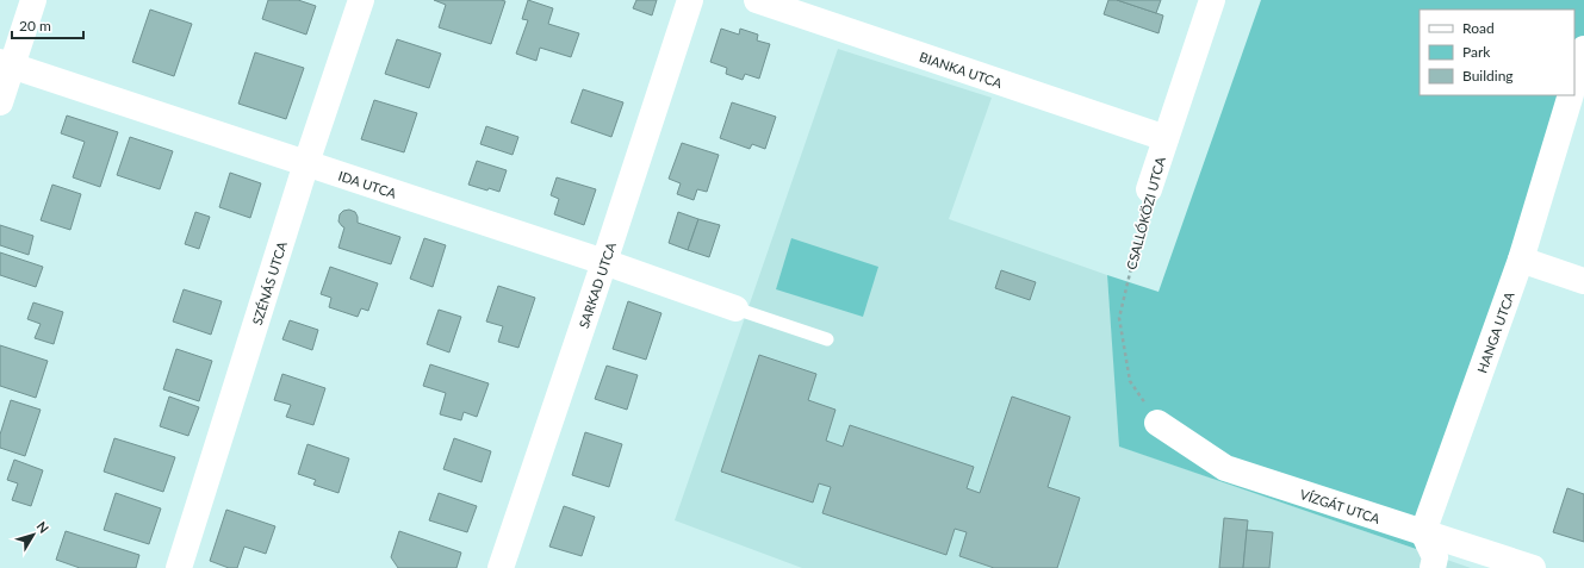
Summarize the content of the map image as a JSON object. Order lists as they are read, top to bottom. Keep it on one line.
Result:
{"streets":{"street":["BIANKA UTCA","IDA UTCA","CSALLÓKÖZI UTCA","SZÉNÁS UTCA","SARKAD UTCA","HANGA UTCA","VÍZGÁT UTCA"]},"crossings":[["BIANKA UTCA","CSALLÓKÖZI UTCA"],["IDA UTCA","SZÉNÁS UTCA"],["IDA UTCA","SARKAD UTCA"],["CSALLÓKÖZI UTCA","VÍZGÁT UTCA"],["HANGA UTCA","VÍZGÁT UTCA"]],"legend":["Road","Park","Building"],"scale_bar":"20 m","north":"top right"}
